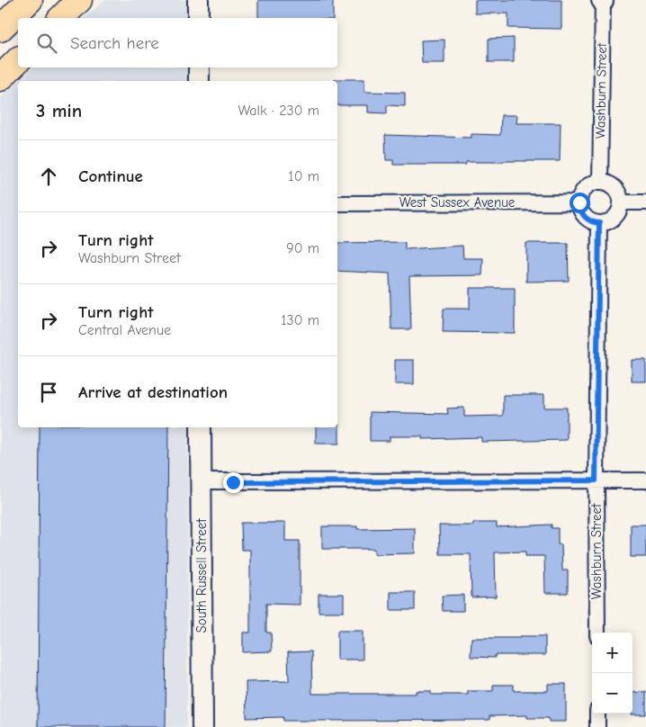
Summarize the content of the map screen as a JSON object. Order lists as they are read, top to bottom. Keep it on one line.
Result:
{"streets":{"main road":["South Russell Street"],"street":["Washburn Street","West Sussex Avenue"]},"crossings":[["Washburn Street","West Sussex Avenue"]],"page":{"search":"Search here","heading":["3 min","Walk · 230 m"],"list":[["Continue","10 m"],["Turn right","Washburn Street","90 m"],["Turn right","Central Avenue","130 m"],"Arrive at destination"],"map_buttons":["+","−"]}}
